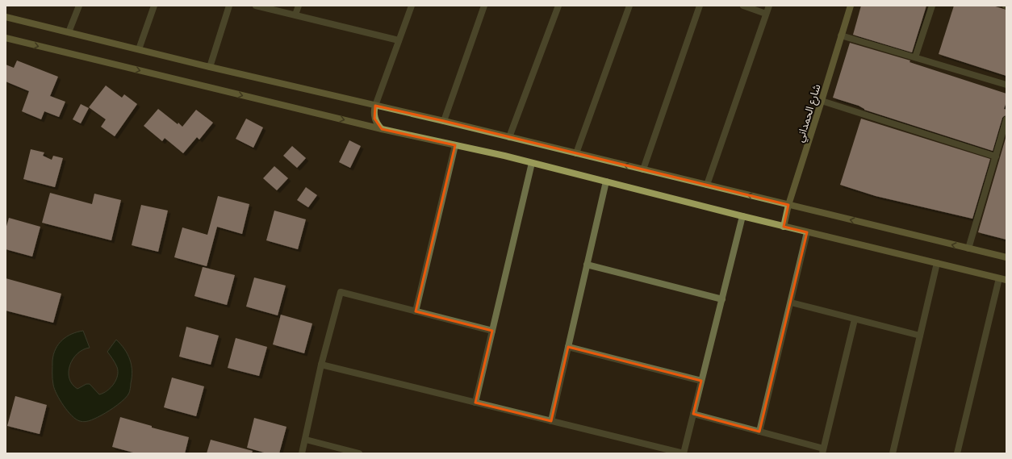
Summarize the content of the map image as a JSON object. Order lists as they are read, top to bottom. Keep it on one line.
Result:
{"streets":{"street":["شارع الحمداني"]}}
